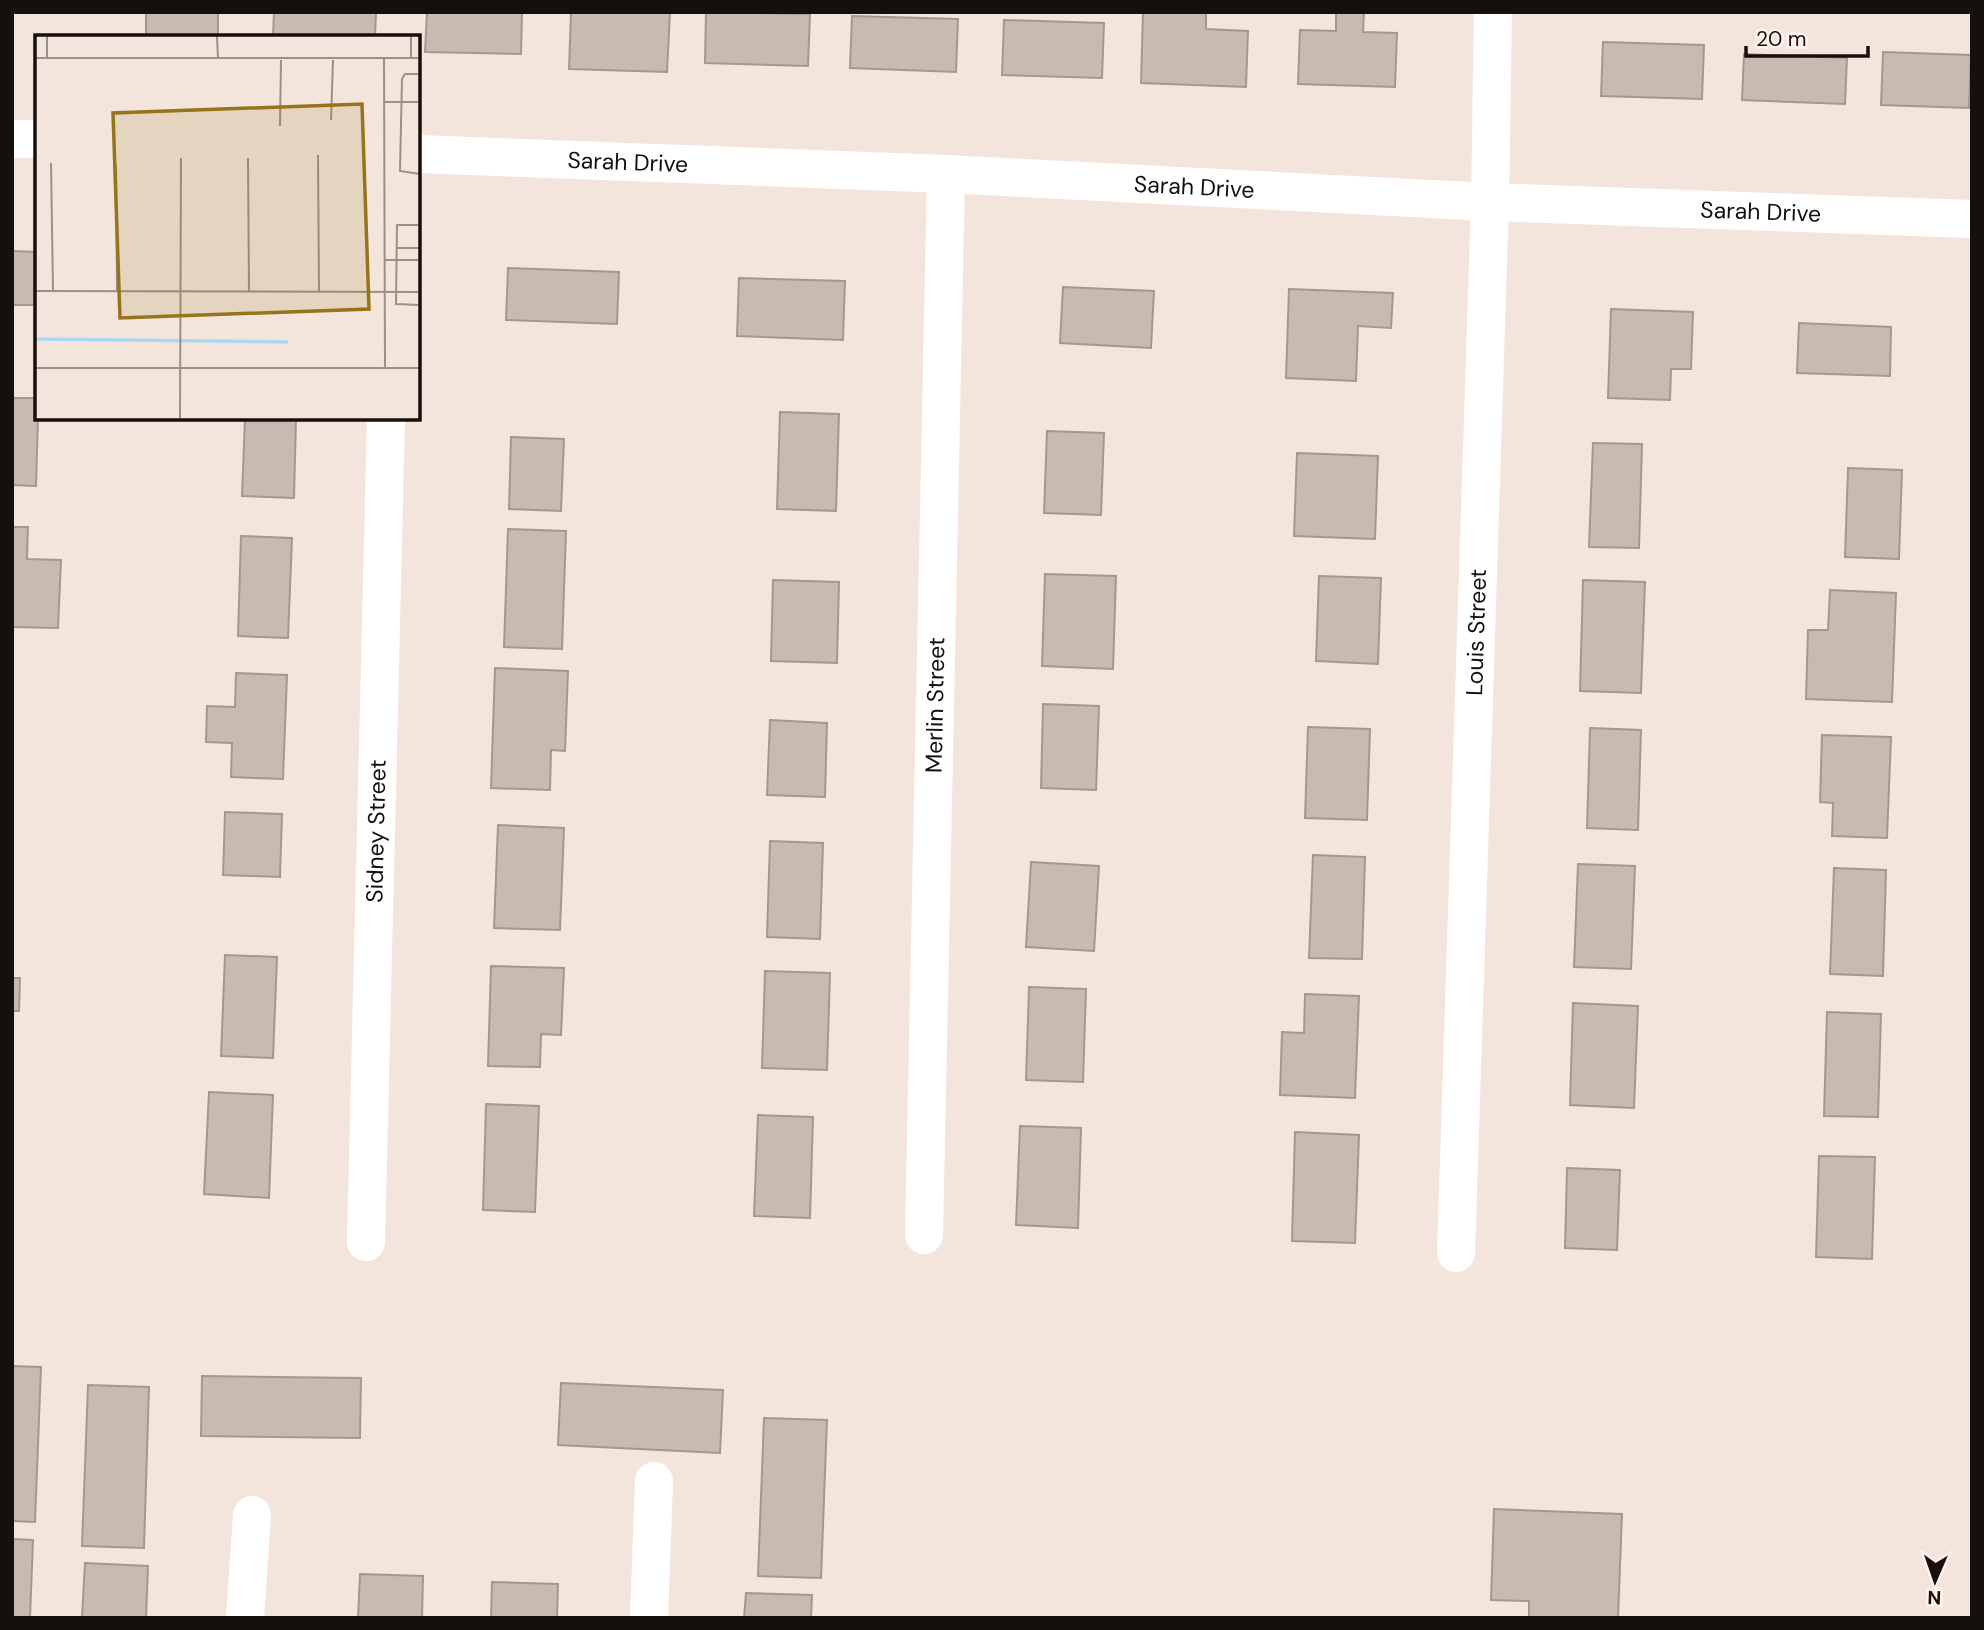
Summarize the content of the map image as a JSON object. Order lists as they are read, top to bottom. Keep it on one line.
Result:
{"streets":{"street":["Sarah Drive","Louis Street","Merlin Street","Sidney Street"]},"crossings":[["Sarah Drive","Louis Street"],["Sarah Drive","Merlin Street"]],"scale_bar":"20 m","north":"bottom"}
